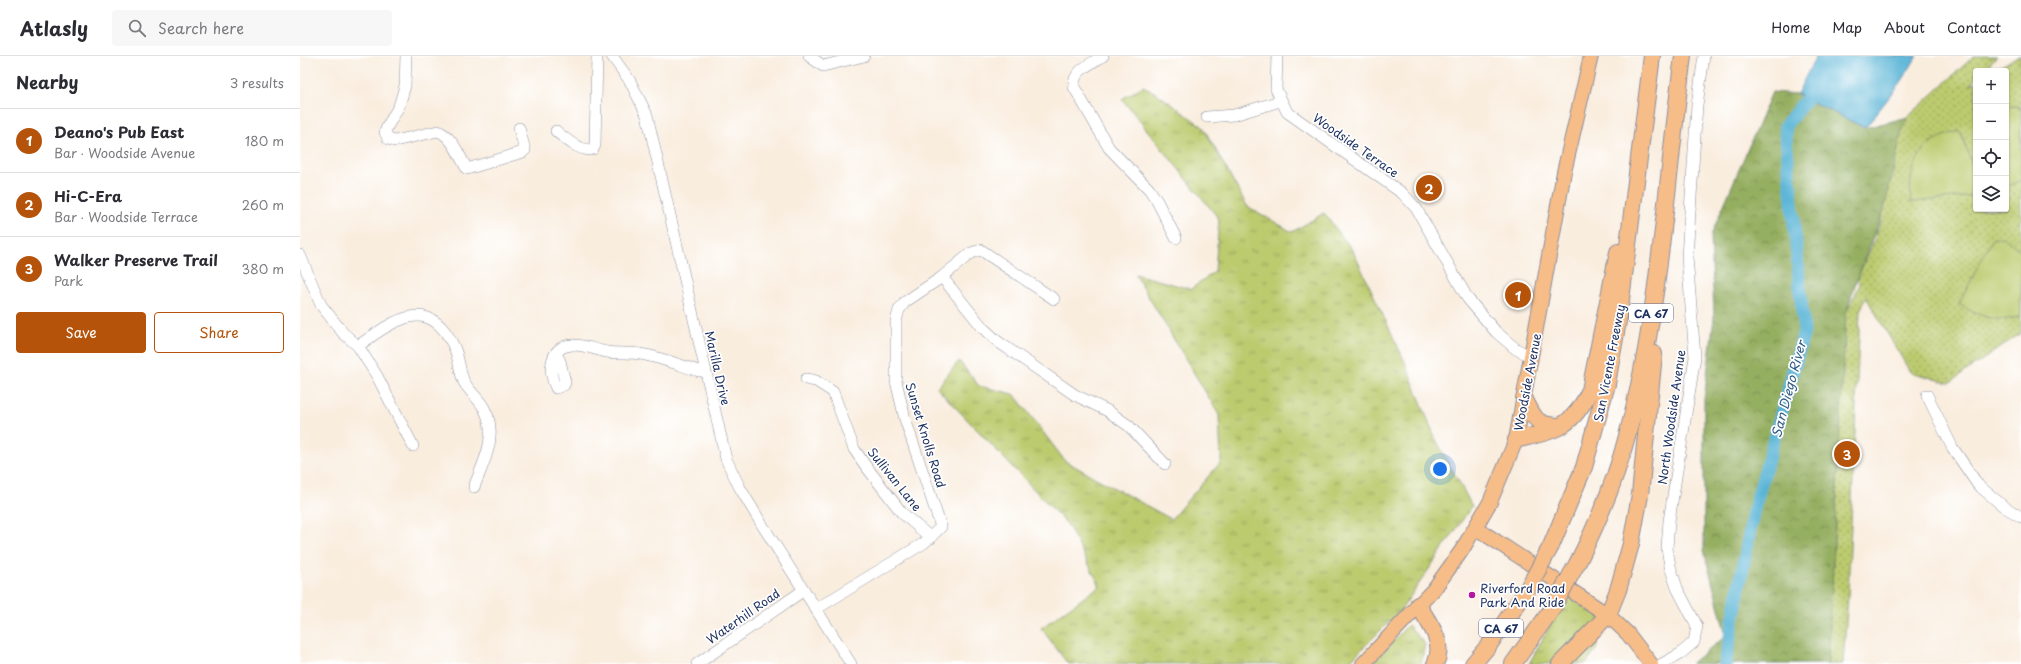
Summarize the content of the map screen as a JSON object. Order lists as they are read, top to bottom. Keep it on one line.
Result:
{"streets":{"highway":["CA 67","San Vicente Freeway"],"main road":["Woodside Avenue"],"street":["Woodside Terrace","Marilla Drive","North Woodside Avenue","Sunset Knolls Road","Sullivan Lane","Waterhill Road"]},"crossings":[["Woodside Terrace","Woodside Avenue"],["Marilla Drive","Waterhill Road"],["Sunset Knolls Road","Sullivan Lane"]],"water":["San Diego River"],"places":["Riverford Road Park And Ride"],"page":{"header":"Atlasly","search":"Search here","nav":["Home","Map","About","Contact"],"heading":["Nearby","3 results"],"map_buttons":["+","−"],"list":[{"mark":"1","name":"Deano's Pub East","note":"Bar · Woodside Avenue","value":"180 m"},{"mark":"2","name":"Hi-C-Era","note":"Bar · Woodside Terrace","value":"260 m"},{"mark":"3","name":"Walker Preserve Trail","note":"Park","value":"380 m"}],"pins":["2","1","3"],"buttons":["Save","Share"]}}
